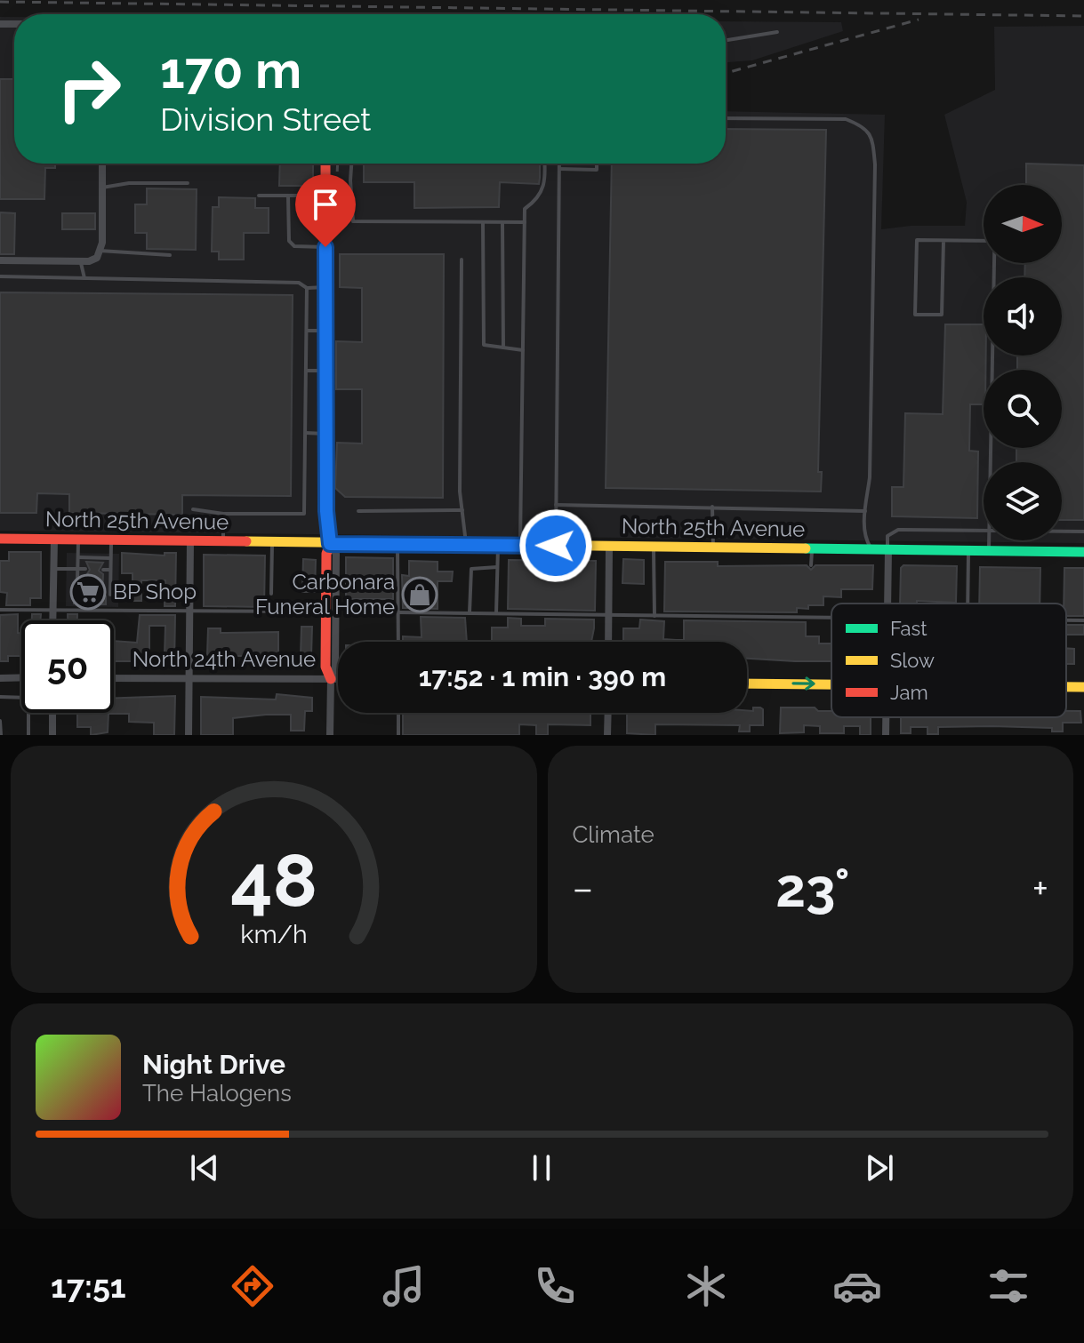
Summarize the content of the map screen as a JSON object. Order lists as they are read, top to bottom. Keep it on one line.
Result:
{"streets":{"main road":["North 25th Avenue"],"street":["North 24th Avenue"]},"places":{"supermarket":["BP Shop"],"shop":["Carbonara Funeral Home"]},"legend":["Fast","Slow","Jam"],"north":"right","page":{"turn":["170 m","Division Street"],"limit":"50","trip":"17:52 · 1 min · 390 m","tile":"Climate","heat":["−","23°","+"],"song":["Night Drive","The Halogens"],"tabs":"17:51","gauge":["48","km/h"]}}
